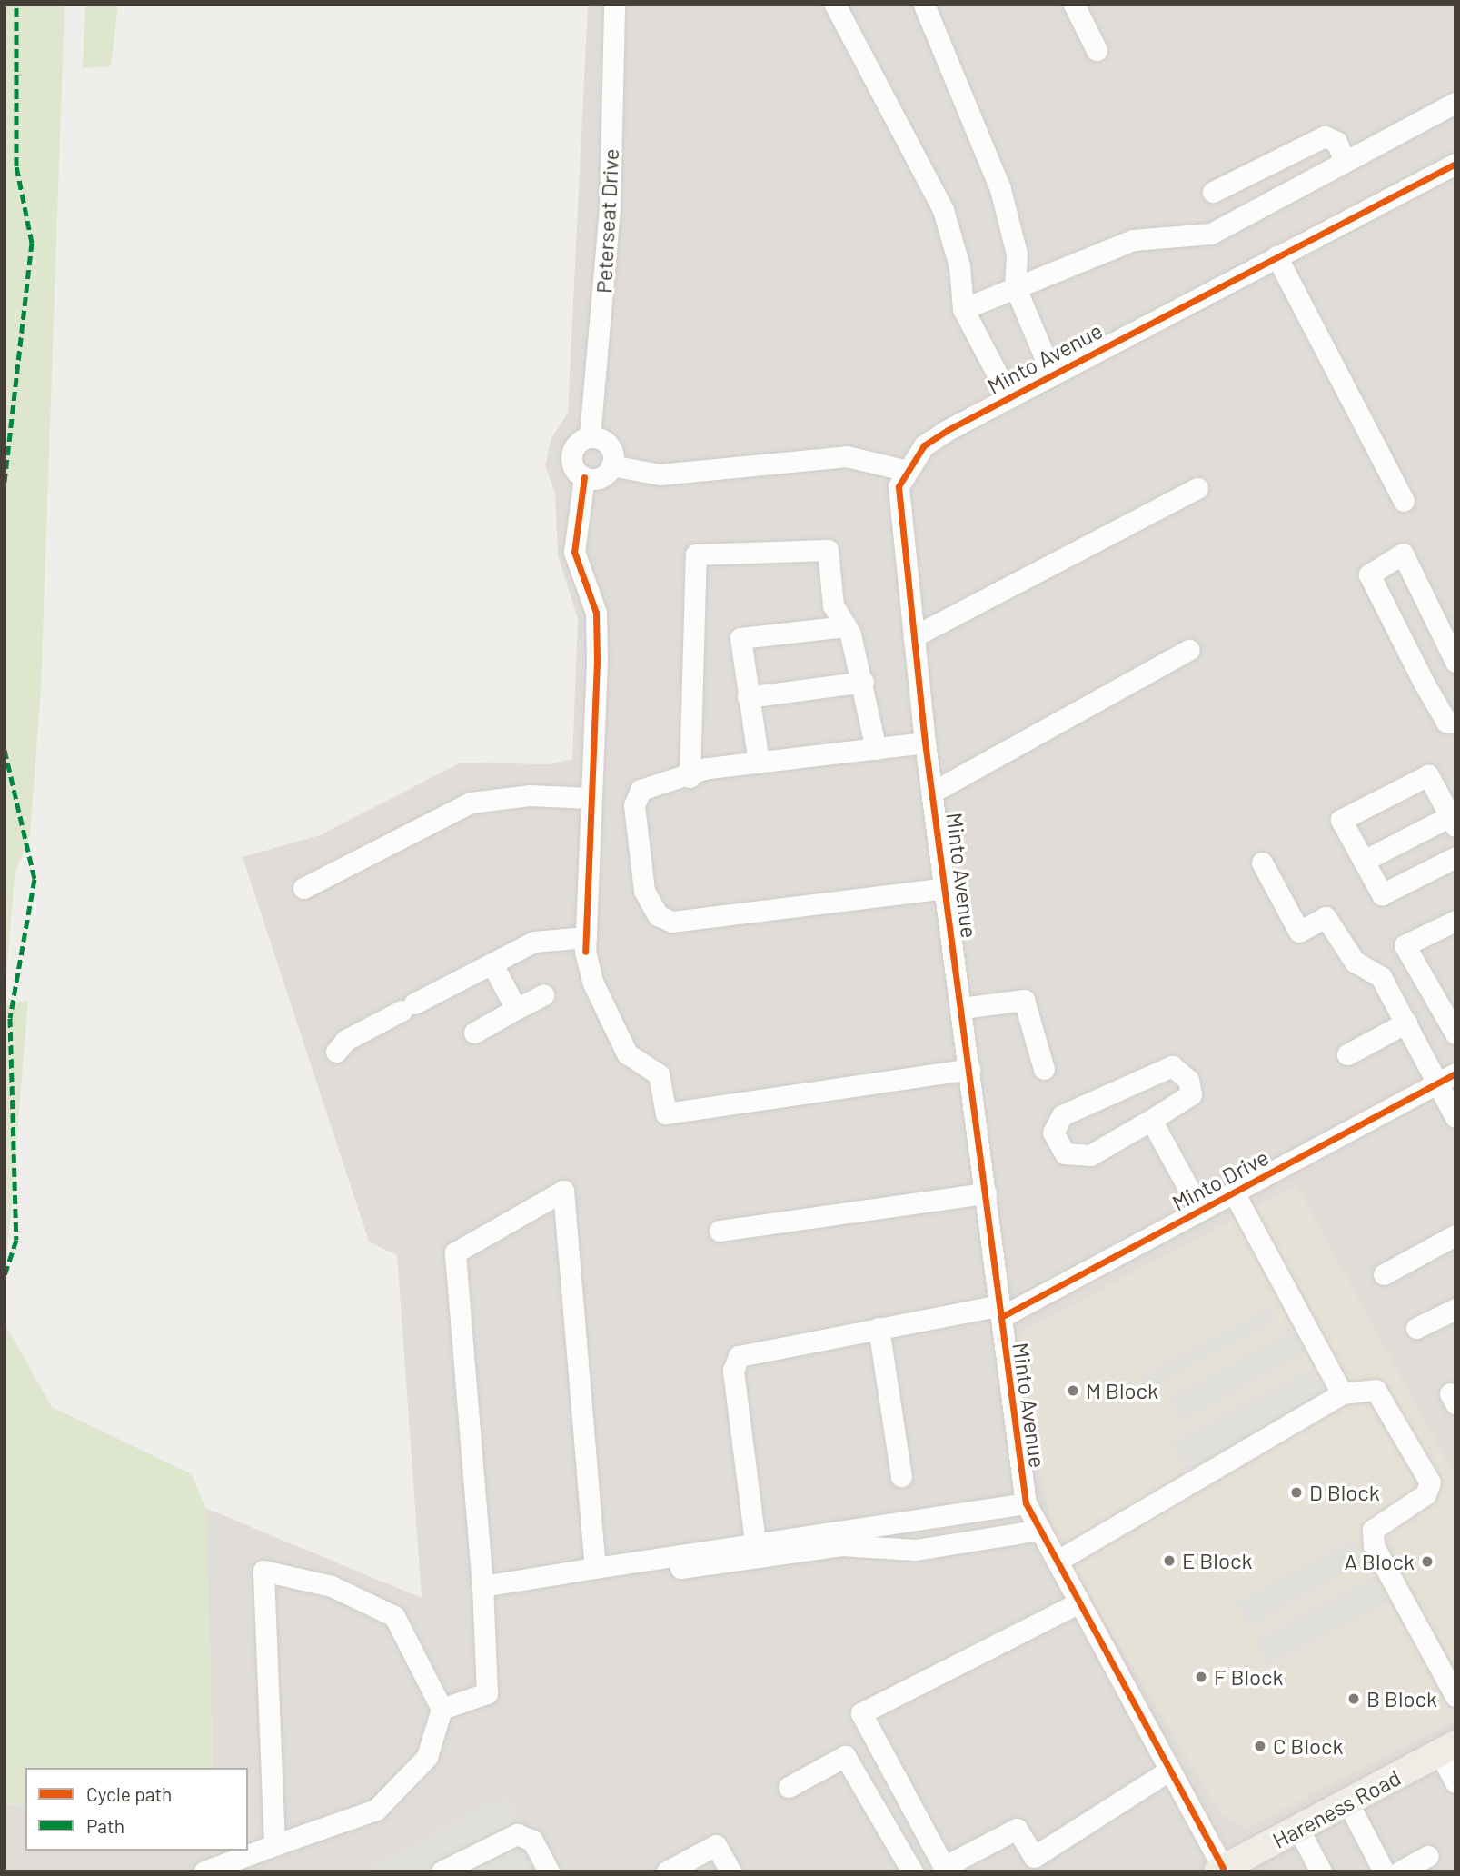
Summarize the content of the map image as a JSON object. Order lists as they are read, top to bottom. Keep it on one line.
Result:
{"streets":{"main road":["Hareness Road"],"street":["Peterseat Drive","Minto Avenue","Minto Drive"]},"crossings":[["Minto Avenue","Minto Drive"],["Minto Avenue","Hareness Road"]],"places":["M Block","D Block","E Block","A Block","F Block","B Block","C Block"],"legend":["Cycle path","Path"]}
